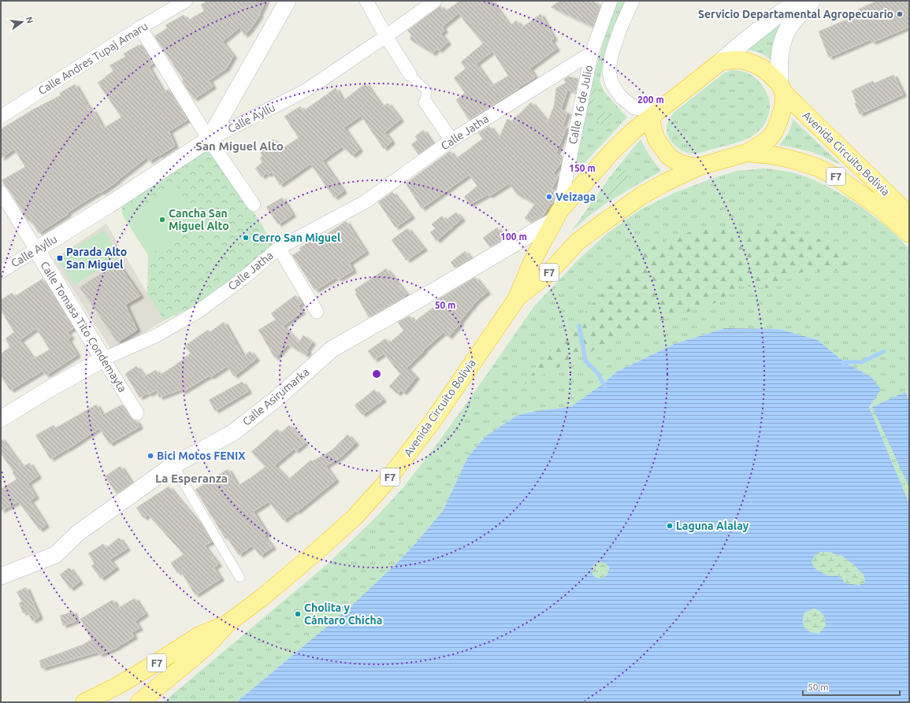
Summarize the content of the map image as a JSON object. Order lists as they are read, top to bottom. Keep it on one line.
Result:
{"streets":{"highway":["Avenida Circuito Bolivia","F7"],"street":["Calle Andres Tupaj Amaru","Calle 16 de Julio","Calle Ayllu","Calle Jatha","Calle Tomasa Tito Condemayta","Calle Asirumarka"]},"crossings":[["Calle 16 de Julio","Calle Jatha"],["Calle 16 de Julio","Avenida Circuito Bolivia"],["Calle 16 de Julio","F7"],["Calle 16 de Julio","Calle Asirumarka"],["Calle Ayllu","Calle Tomasa Tito Condemayta"],["Calle Jatha","Calle Tomasa Tito Condemayta"],["Avenida Circuito Bolivia","F7"],["Avenida Circuito Bolivia","Calle Asirumarka"]],"districts":["San Miguel Alto","La Esperanza"],"places":{"other":["Servicio Departamental Agropecuario","Veizaga","Cancha San Miguel Alto","Cerro San Miguel","Bici Motos FENIX","Laguna Alalay","Cholita y Cántaro Chicha"],"transit":["Parada Alto San Miguel"]},"scale_bar":"50 m","north":"right","rings":["200 m","150 m","100 m","50 m"]}
